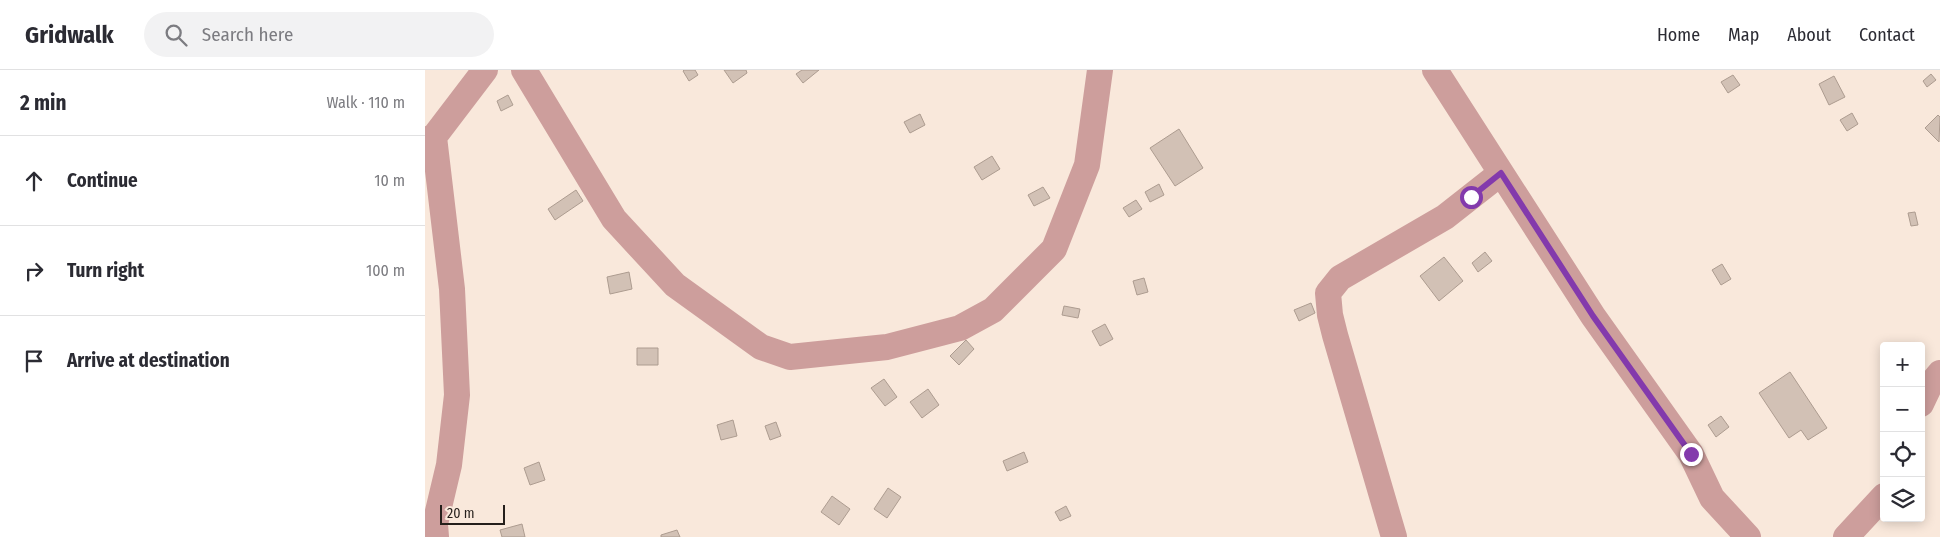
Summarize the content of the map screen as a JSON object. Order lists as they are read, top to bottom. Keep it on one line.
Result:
{"scale_bar":"20 m","page":{"header":"Gridwalk","search":"Search here","nav":["Home","Map","About","Contact"],"heading":["2 min","Walk · 110 m"],"list":[["Continue","10 m"],["Turn right","100 m"],"Arrive at destination"],"map_buttons":["+","−"],"scale":"20 m"}}
